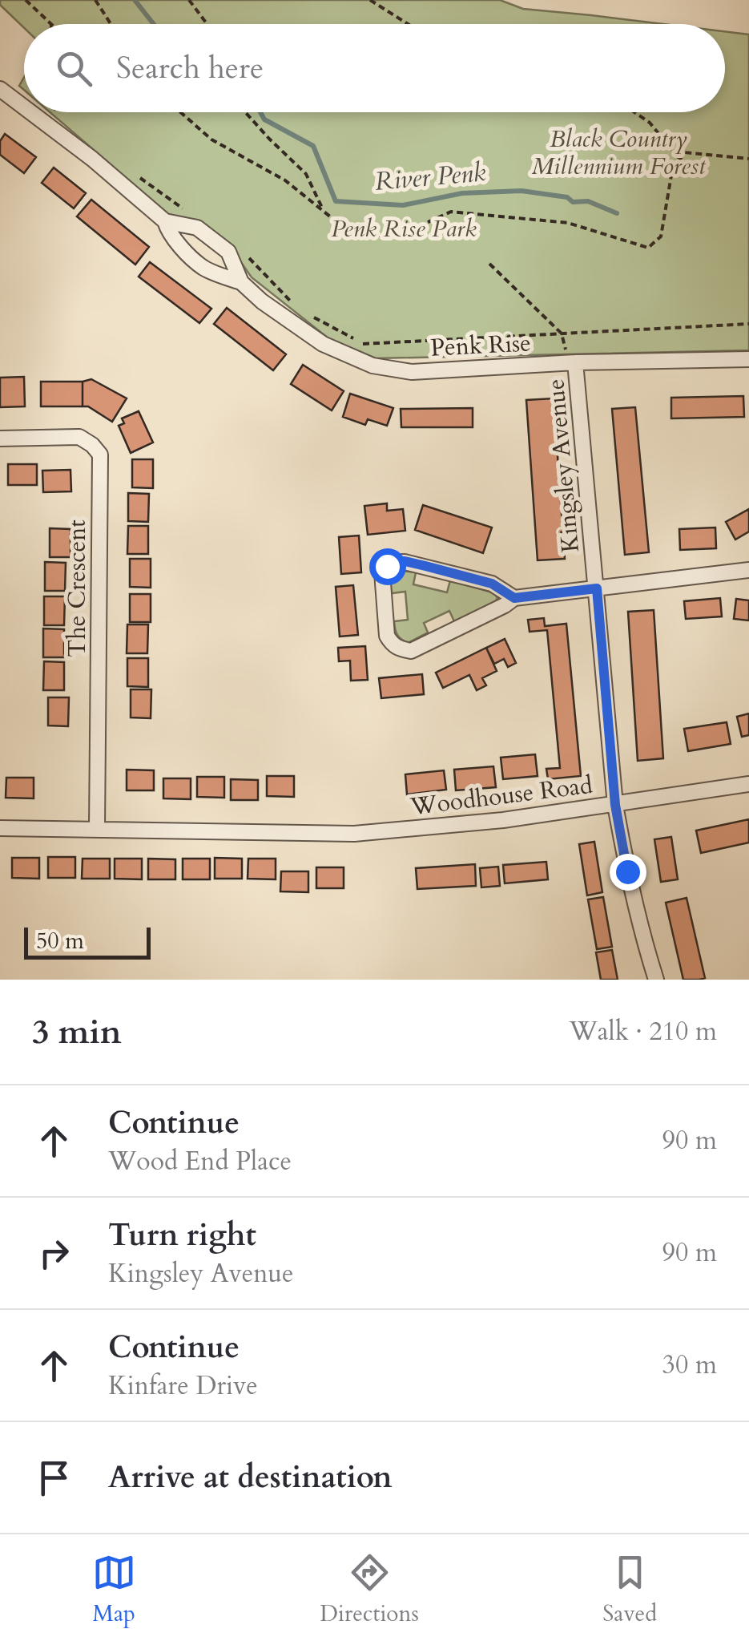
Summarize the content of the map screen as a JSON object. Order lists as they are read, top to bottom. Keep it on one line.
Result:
{"streets":{"street":["Penk Rise","Kingsley Avenue","The Crescent","Woodhouse Road"]},"crossings":[["Penk Rise","Kingsley Avenue"],["Kingsley Avenue","Woodhouse Road"],["The Crescent","Woodhouse Road"]],"water":["River Penk"],"parks":["Black Country Millennium Forest","Penk Rise Park"],"scale_bar":"50 m","page":{"search":"Search here","scale":"50 m","heading":["3 min","Walk · 210 m"],"list":[["Continue","Wood End Place","90 m"],["Turn right","Kingsley Avenue","90 m"],["Continue","Kinfare Drive","30 m"],"Arrive at destination"],"nav":["Map","Directions","Saved"]}}
